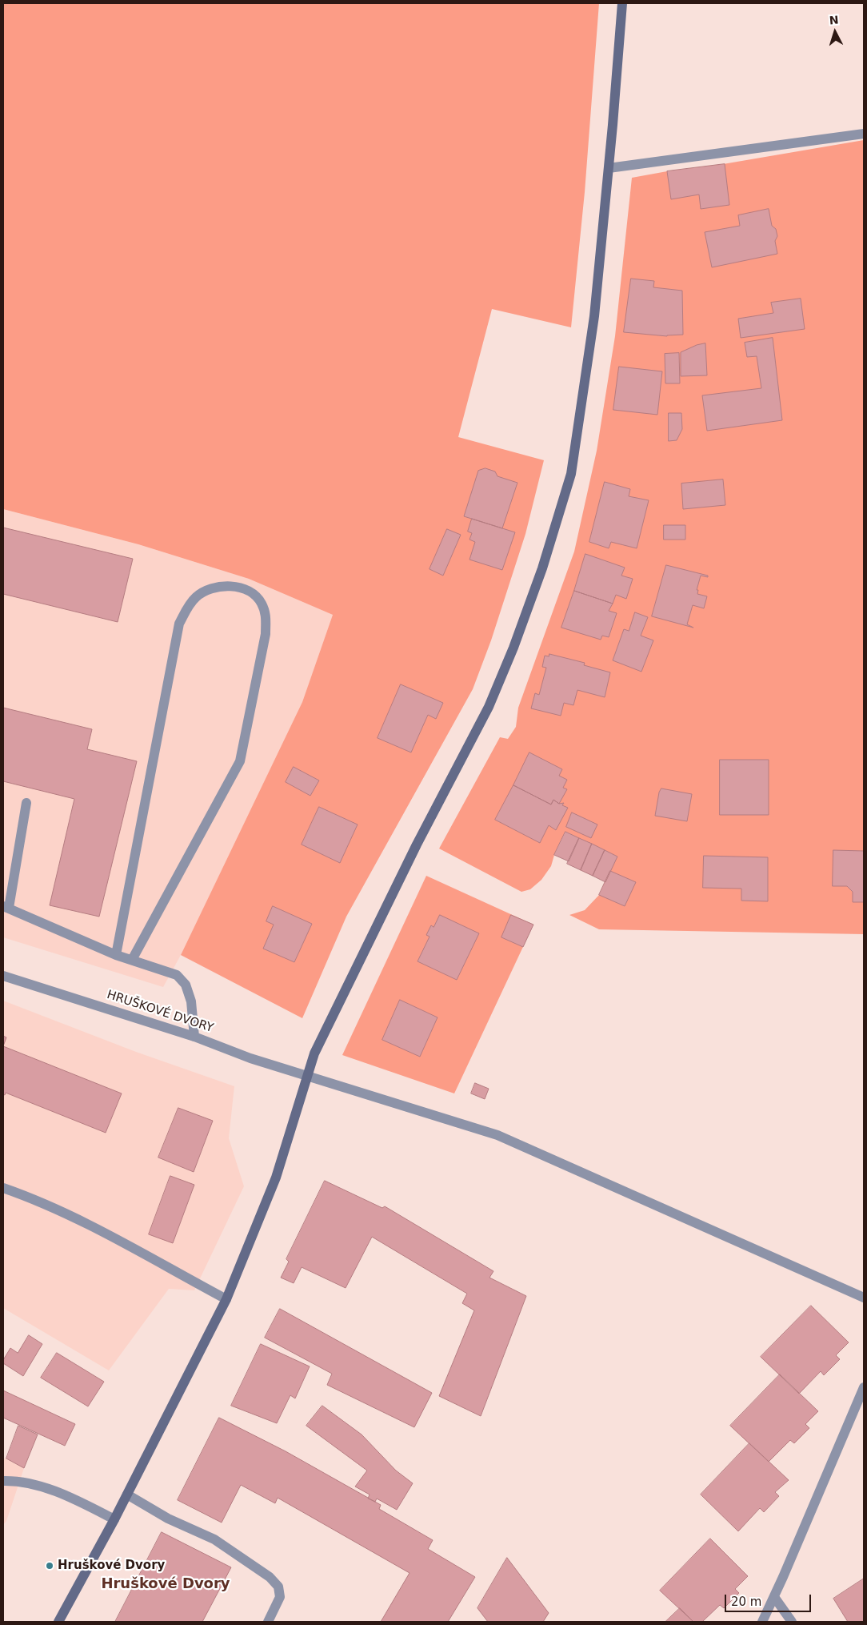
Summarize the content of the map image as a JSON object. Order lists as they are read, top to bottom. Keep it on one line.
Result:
{"streets":{"street":["HRUŠKOVÉ DVORY"]},"districts":["Hruškové Dvory"],"places":["Hruškové Dvory"],"scale_bar":"20 m","north":"top"}
